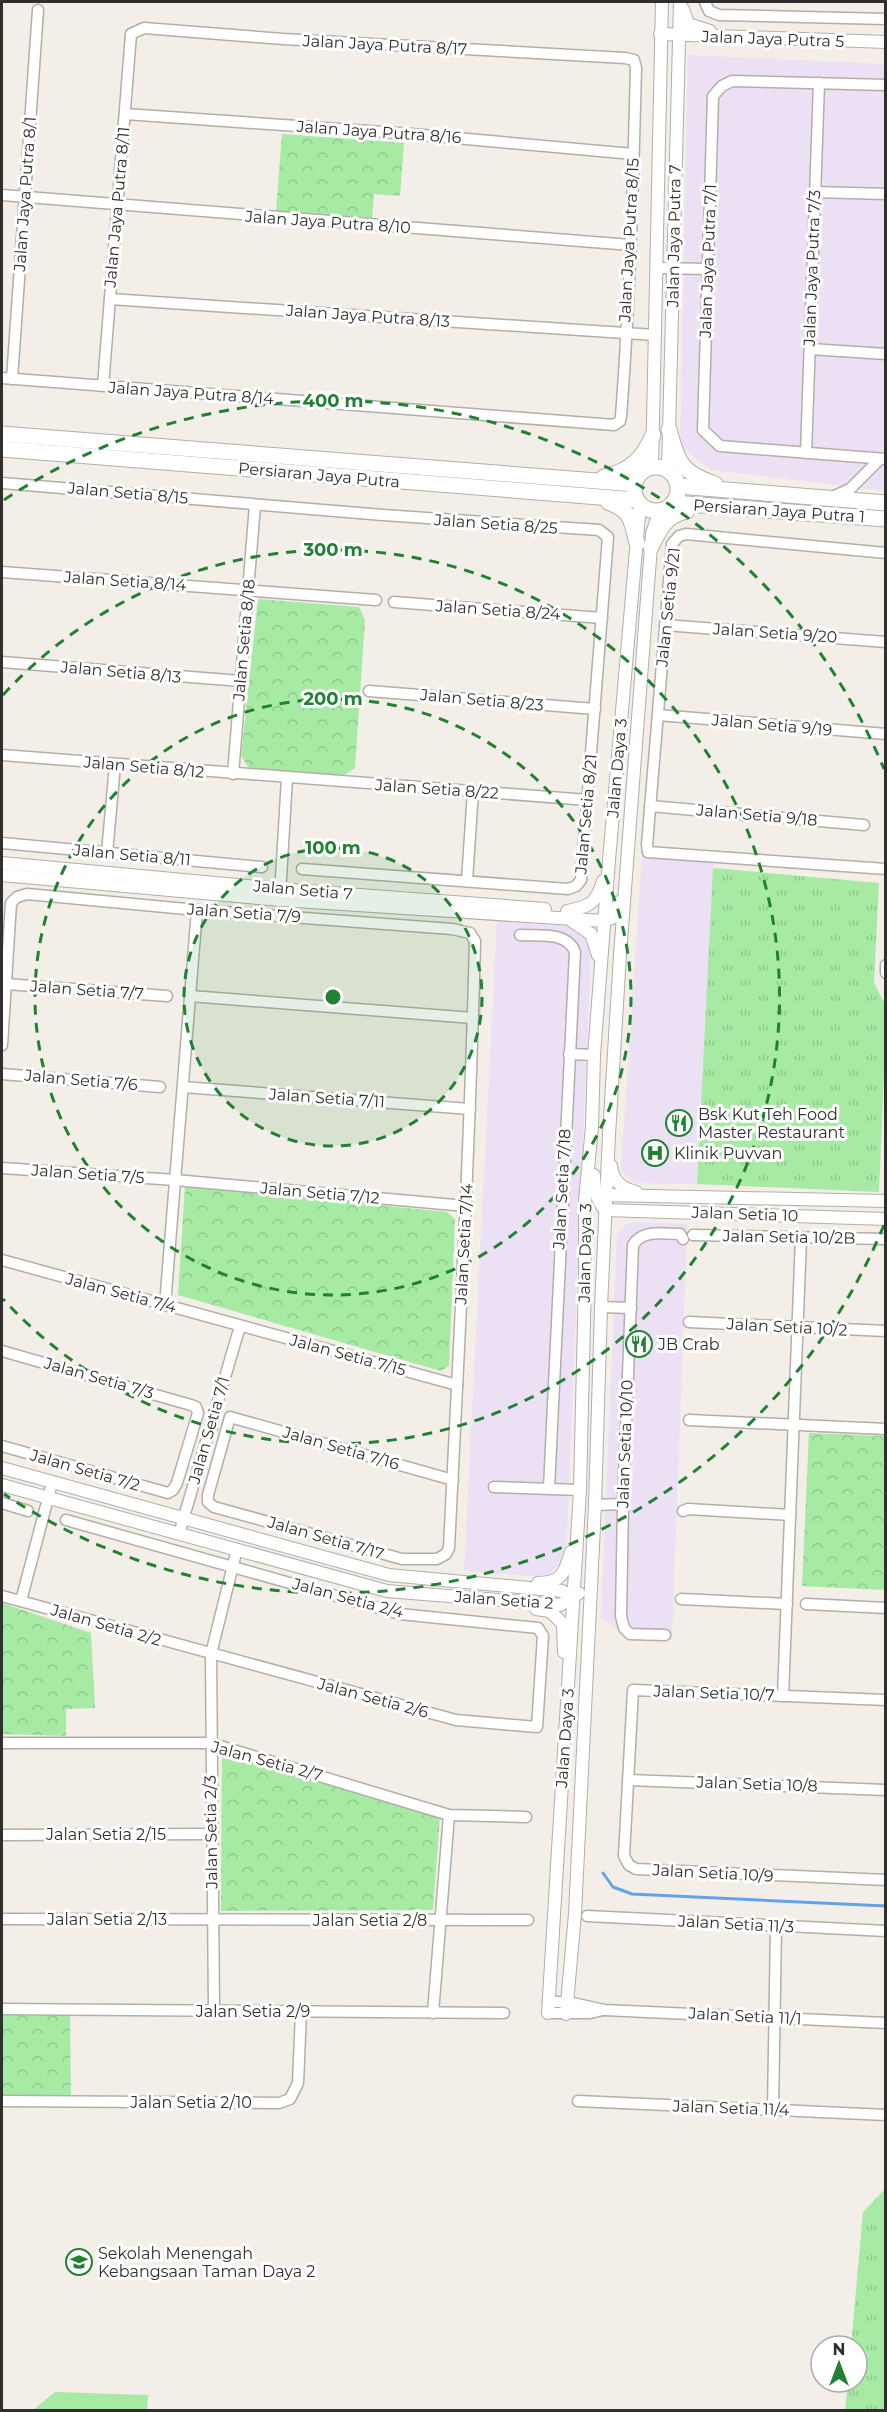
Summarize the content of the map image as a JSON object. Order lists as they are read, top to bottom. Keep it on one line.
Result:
{"streets":{"main road":["Persiaran Jaya Putra","Persiaran Jaya Putra 1"],"street":["Jalan Jaya Putra 5","Jalan Jaya Putra 8/17","Jalan Jaya Putra 8/16","Jalan Jaya Putra 8/1","Jalan Jaya Putra 8/11","Jalan Jaya Putra 8/10","Jalan Jaya Putra 7","Jalan Jaya Putra 8/15","Jalan Jaya Putra 7/1","Jalan Jaya Putra 7/3","Jalan Jaya Putra 8/13","Jalan Jaya Putra 8/14","Jalan Setia 8/15","Jalan Setia 8/25","Jalan Setia 8/14","Jalan Setia 9/21","Jalan Setia 8/24","Jalan Setia 9/20","Jalan Setia 8/18","Jalan Setia 8/13","Jalan Setia 8/23","Jalan Setia 9/19","Jalan Setia 8/12","Jalan Daya 3","Jalan Setia 8/22","Jalan Setia 8/21","Jalan Setia 9/18","Jalan Setia 8/11","Jalan Setia 7","Jalan Setia 7/9","Jalan Setia 7/7","Jalan Setia 7/6","Jalan Setia 7/11","Jalan Setia 7/5","Jalan Setia 7/18","Jalan Setia 7/12","Jalan Setia 10","Jalan Setia 10/2B","Jalan Setia 7/14","Jalan Setia 7/4","Jalan Setia 10/2","Jalan Setia 7/15","Jalan Setia 7/3","Jalan Setia 7/1","Jalan Setia 10/10","Jalan Setia 7/16","Jalan Setia 7/2","Jalan Setia 7/17","Jalan Setia 2/4","Jalan Setia 2","Jalan Setia 2/2","Jalan Setia 10/7","Jalan Setia 2/6","Jalan Setia 2/7","Jalan Setia 10/8","Jalan Setia 2/3","Jalan Setia 2/15","Jalan Setia 10/9","Jalan Setia 2/13","Jalan Setia 2/8","Jalan Setia 11/3","Jalan Setia 2/9","Jalan Setia 11/1","Jalan Setia 2/10","Jalan Setia 11/4"]},"crossings":[["Jalan Jaya Putra 5","Jalan Jaya Putra 7"],["Jalan Jaya Putra 8/17","Jalan Jaya Putra 8/11"],["Jalan Jaya Putra 8/17","Jalan Jaya Putra 8/15"],["Jalan Jaya Putra 8/16","Jalan Jaya Putra 8/11"],["Jalan Jaya Putra 8/16","Jalan Jaya Putra 8/15"],["Jalan Jaya Putra 8/1","Jalan Jaya Putra 8/10"],["Jalan Jaya Putra 8/1","Jalan Jaya Putra 8/14"],["Jalan Jaya Putra 8/11","Jalan Jaya Putra 8/10"],["Jalan Jaya Putra 8/11","Jalan Jaya Putra 8/13"],["Jalan Jaya Putra 8/11","Jalan Jaya Putra 8/14"],["Jalan Jaya Putra 8/10","Jalan Jaya Putra 8/15"],["Jalan Jaya Putra 7","Persiaran Jaya Putra"],["Jalan Jaya Putra 7","Persiaran Jaya Putra 1"],["Jalan Jaya Putra 7","Jalan Daya 3"],["Jalan Jaya Putra 8/15","Jalan Jaya Putra 8/13"],["Jalan Jaya Putra 8/15","Jalan Jaya Putra 8/14"],["Jalan Jaya Putra 7/1","Jalan Jaya Putra 7/3"],["Persiaran Jaya Putra","Persiaran Jaya Putra 1"],["Persiaran Jaya Putra","Jalan Daya 3"],["Jalan Setia 8/15","Jalan Setia 8/25"],["Jalan Setia 8/15","Jalan Setia 8/18"],["Persiaran Jaya Putra 1","Jalan Daya 3"],["Jalan Setia 8/25","Jalan Setia 8/21"],["Jalan Setia 8/14","Jalan Setia 8/18"],["Jalan Setia 9/21","Jalan Setia 9/20"],["Jalan Setia 9/21","Jalan Setia 9/19"],["Jalan Setia 9/21","Jalan Setia 9/18"],["Jalan Setia 8/24","Jalan Setia 8/21"],["Jalan Setia 8/18","Jalan Setia 8/13"],["Jalan Setia 8/18","Jalan Setia 8/12"],["Jalan Setia 8/23","Jalan Setia 8/21"],["Jalan Setia 8/12","Jalan Setia 8/22"],["Jalan Daya 3","Jalan Setia 7"],["Jalan Daya 3","Jalan Setia 10"],["Jalan Daya 3","Jalan Setia 2"],["Jalan Daya 3","Jalan Setia 11/1"],["Jalan Setia 8/22","Jalan Setia 8/21"],["Jalan Setia 7/9","Jalan Setia 7/7"],["Jalan Setia 7/9","Jalan Setia 7/14"],["Jalan Setia 7/11","Jalan Setia 7/14"],["Jalan Setia 7/5","Jalan Setia 7/12"],["Jalan Setia 7/12","Jalan Setia 7/14"],["Jalan Setia 10/2B","Jalan Setia 10/10"],["Jalan Setia 7/14","Jalan Setia 7/15"],["Jalan Setia 7/14","Jalan Setia 7/16"],["Jalan Setia 7/14","Jalan Setia 7/17"],["Jalan Setia 7/4","Jalan Setia 7/15"],["Jalan Setia 7/4","Jalan Setia 7/1"],["Jalan Setia 7/15","Jalan Setia 7/1"],["Jalan Setia 7/3","Jalan Setia 7/2"],["Jalan Setia 7/1","Jalan Setia 2"],["Jalan Setia 7/16","Jalan Setia 7/17"],["Jalan Setia 2/4","Jalan Setia 2/6"],["Jalan Setia 2/4","Jalan Setia 2/3"],["Jalan Setia 2","Jalan Setia 2/3"],["Jalan Setia 2/2","Jalan Setia 2/6"],["Jalan Setia 2/2","Jalan Setia 2/3"],["Jalan Setia 10/7","Jalan Setia 10/8"],["Jalan Setia 10/7","Jalan Setia 10/9"],["Jalan Setia 2/6","Jalan Setia 2/3"],["Jalan Setia 2/7","Jalan Setia 2/3"],["Jalan Setia 10/8","Jalan Setia 10/9"],["Jalan Setia 2/3","Jalan Setia 2/15"],["Jalan Setia 2/3","Jalan Setia 2/13"],["Jalan Setia 2/3","Jalan Setia 2/8"],["Jalan Setia 2/3","Jalan Setia 2/9"],["Jalan Setia 2/13","Jalan Setia 2/8"],["Jalan Setia 2/9","Jalan Setia 2/10"]],"places":{"restaurant":["Bsk Kut Teh Food Master Restaurant","JB Crab"],"hospital":["Klinik Puvvan"],"school or university":["Sekolah Menengah Kebangsaan Taman Daya 2"]},"north":"top","rings":["400 m","300 m","200 m","100 m"]}
